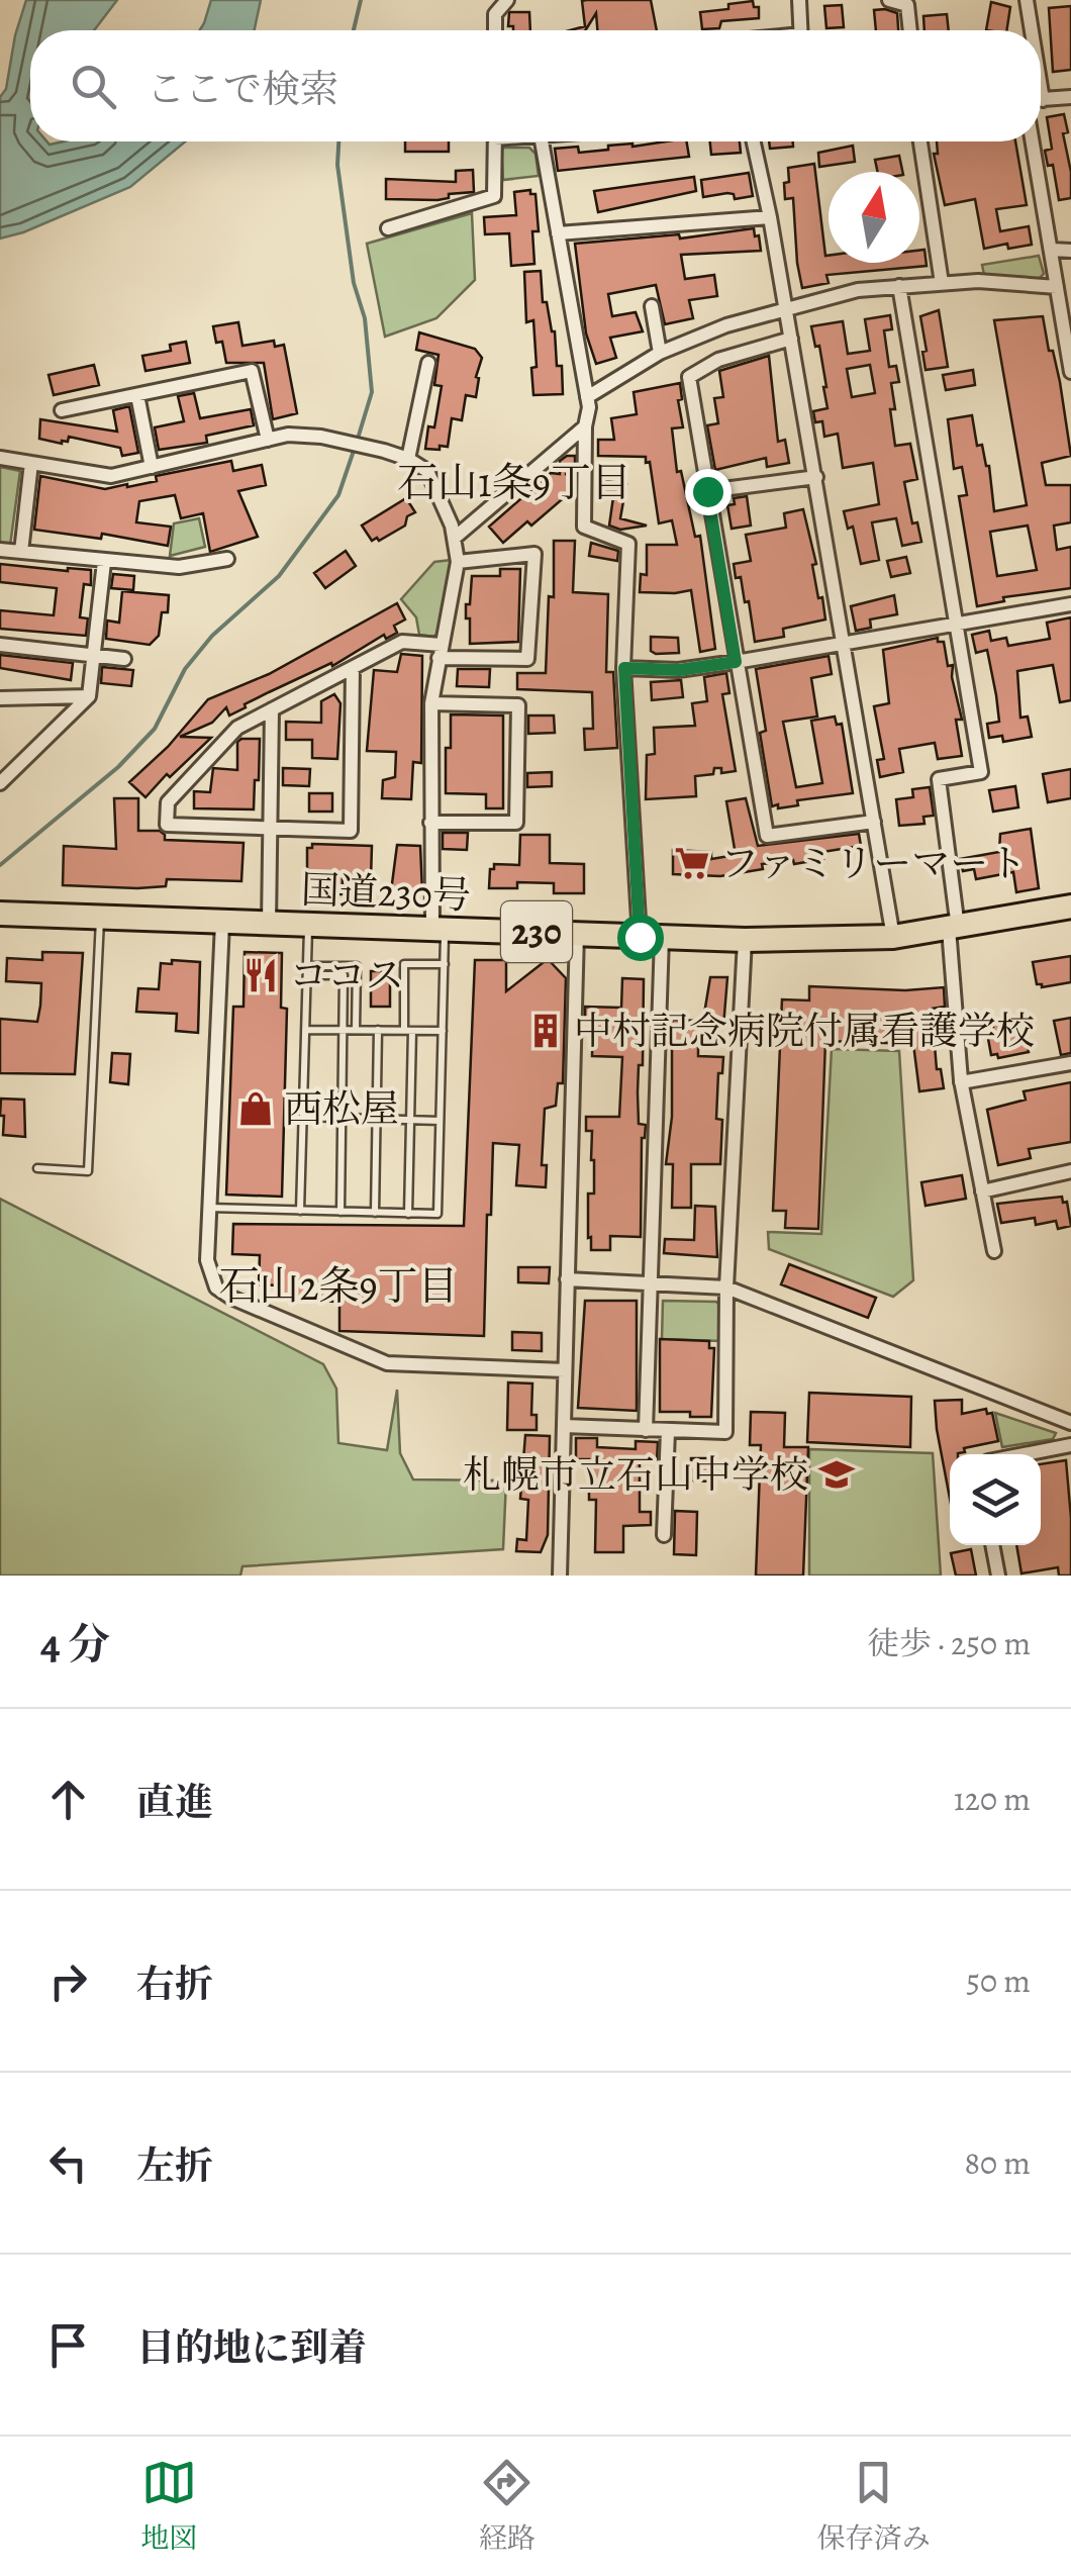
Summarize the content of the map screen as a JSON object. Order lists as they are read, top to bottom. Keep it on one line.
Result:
{"streets":{"highway":["国道230号","230"]},"districts":["石山1条9丁目","石山2条9丁目"],"places":{"supermarket":["ファミリーマート"],"restaurant":["ココス"],"building":["中村記念病院付属看護学校"],"shop":["西松屋"],"school or university":["札幌市立石山中学校"]},"north":"top","page":{"search":"ここで検索","heading":["4 分","徒歩 · 250 m"],"list":[["直進","120 m"],["右折","50 m"],["左折","80 m"],"目的地に到着"],"nav":["地図","経路","保存済み"]}}
